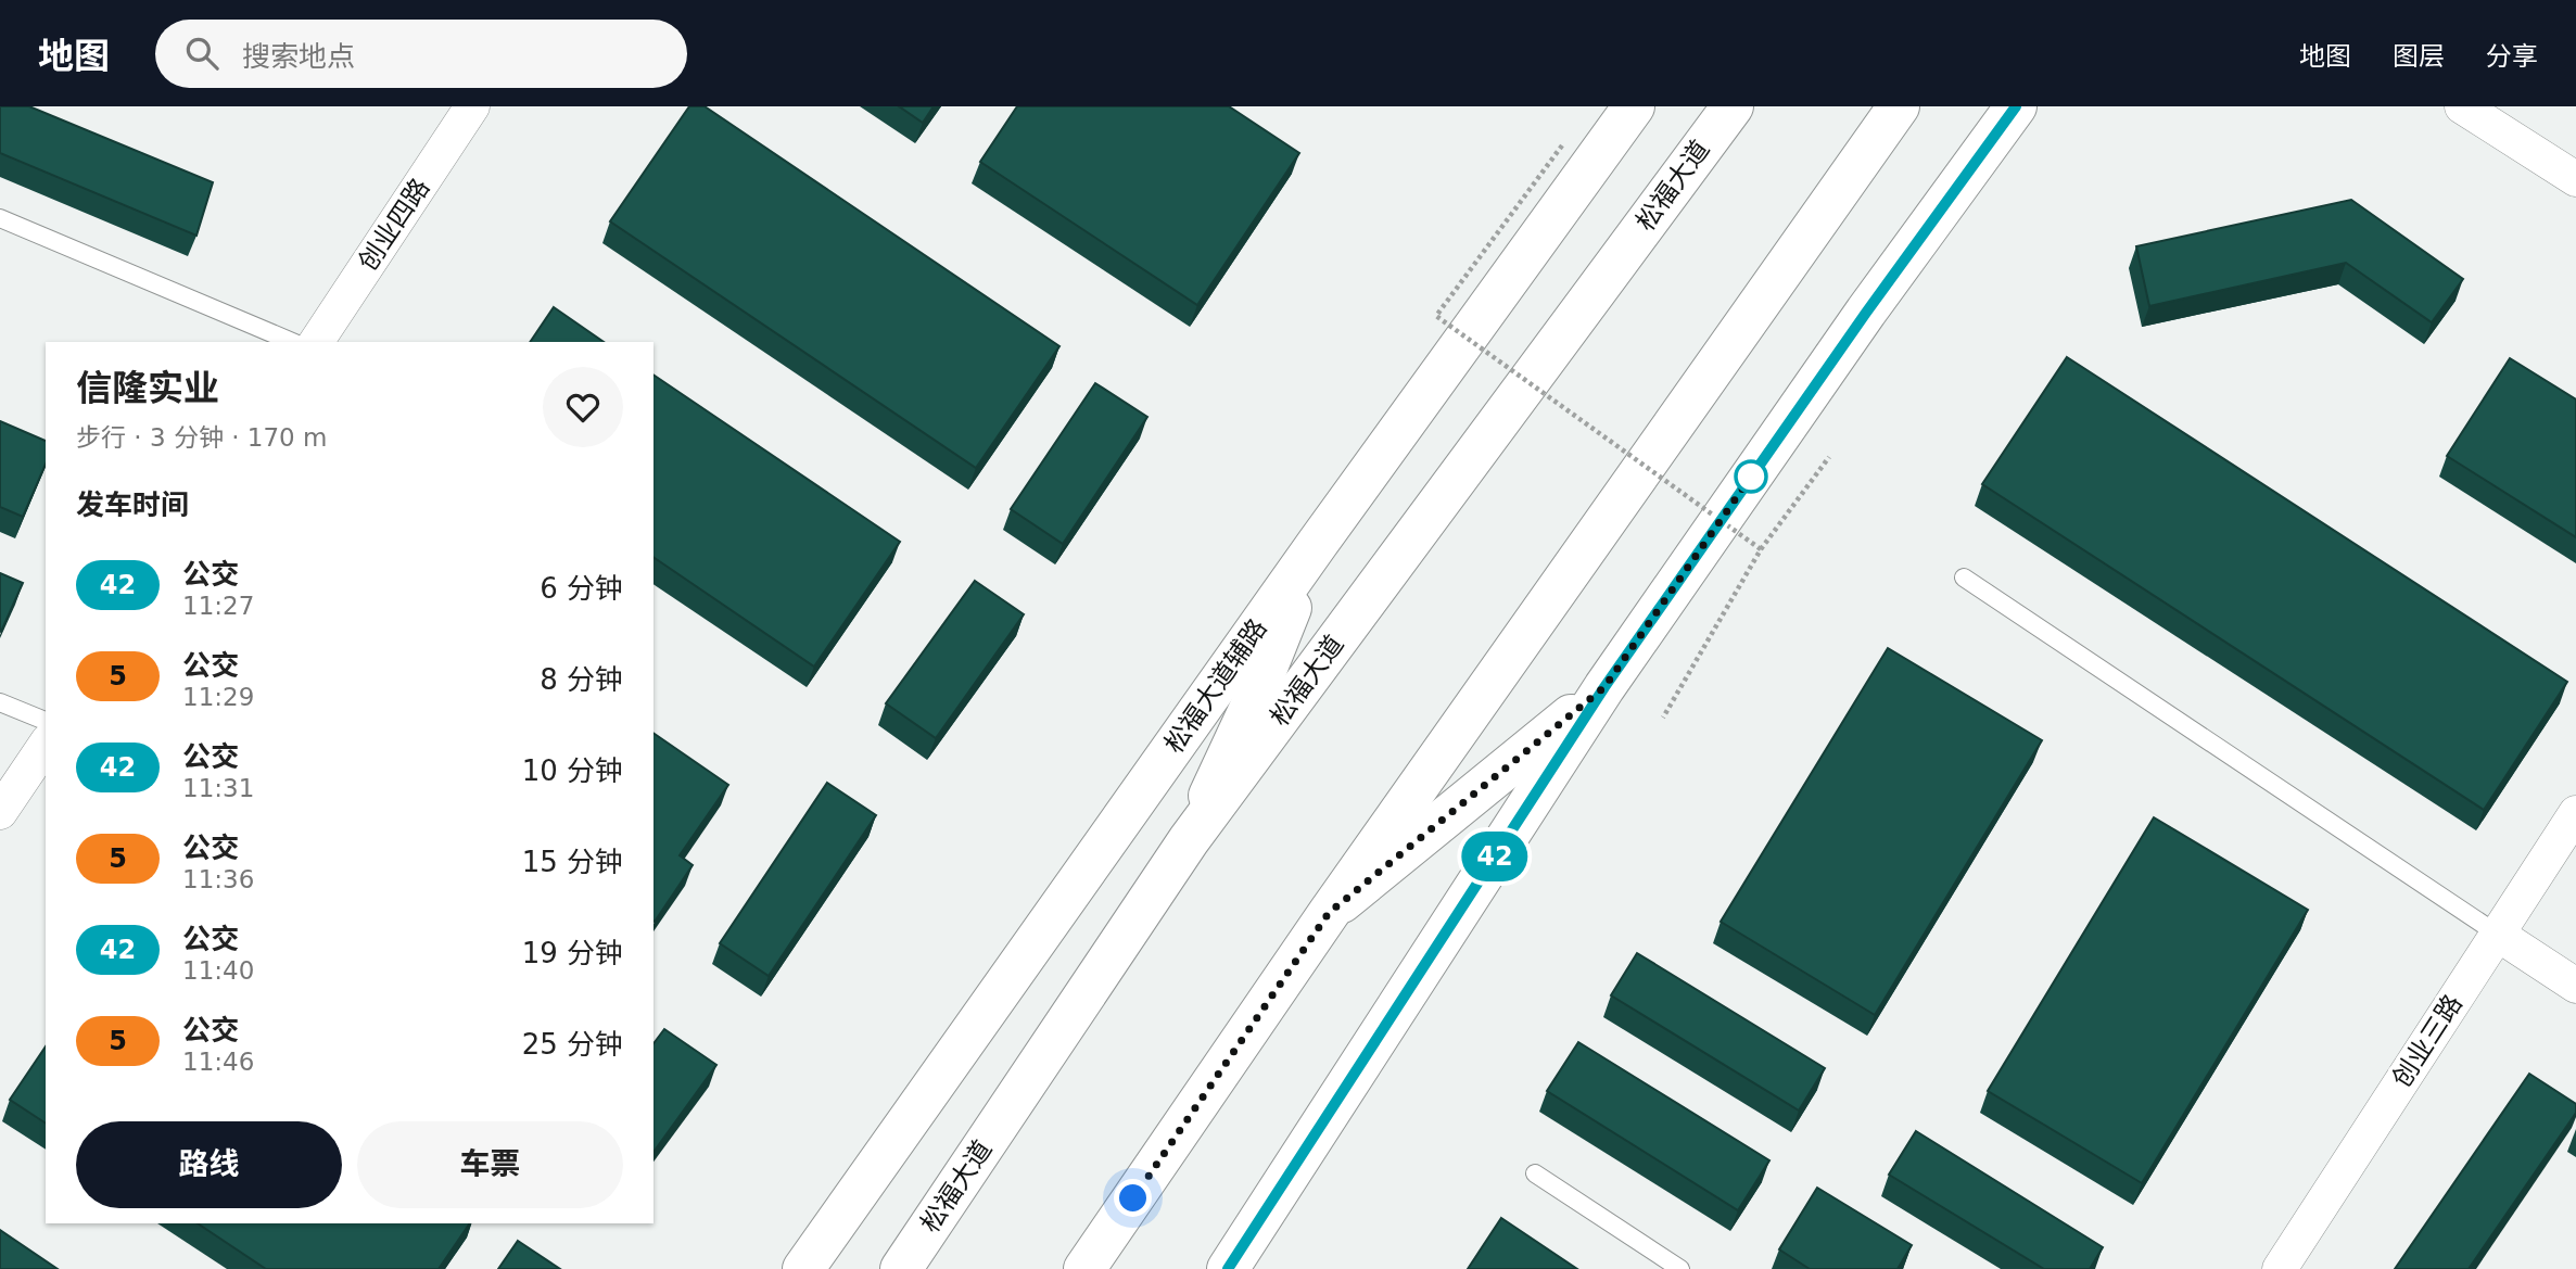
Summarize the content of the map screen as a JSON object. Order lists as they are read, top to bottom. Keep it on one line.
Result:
{"streets":{"main road":["松福大道","松福大道辅路"],"street":["创业四路","创业三路"]},"lines":["bus line 42"],"page":{"header":"地图","search":"搜索地点","nav":["地图","图层","分享"],"on_map":"42","heading":[["信隆实业","步行 · 3 分钟 · 170 m"],"发车时间"],"list":[{"mark":"42","name":"公交","note":"11:27","value":"6 分钟"},{"mark":"5","name":"公交","note":"11:29","value":"8 分钟"},{"mark":"42","name":"公交","note":"11:31","value":"10 分钟"},{"mark":"5","name":"公交","note":"11:36","value":"15 分钟"},{"mark":"42","name":"公交","note":"11:40","value":"19 分钟"},{"mark":"5","name":"公交","note":"11:46","value":"25 分钟"}],"buttons":["路线","车票"]}}
